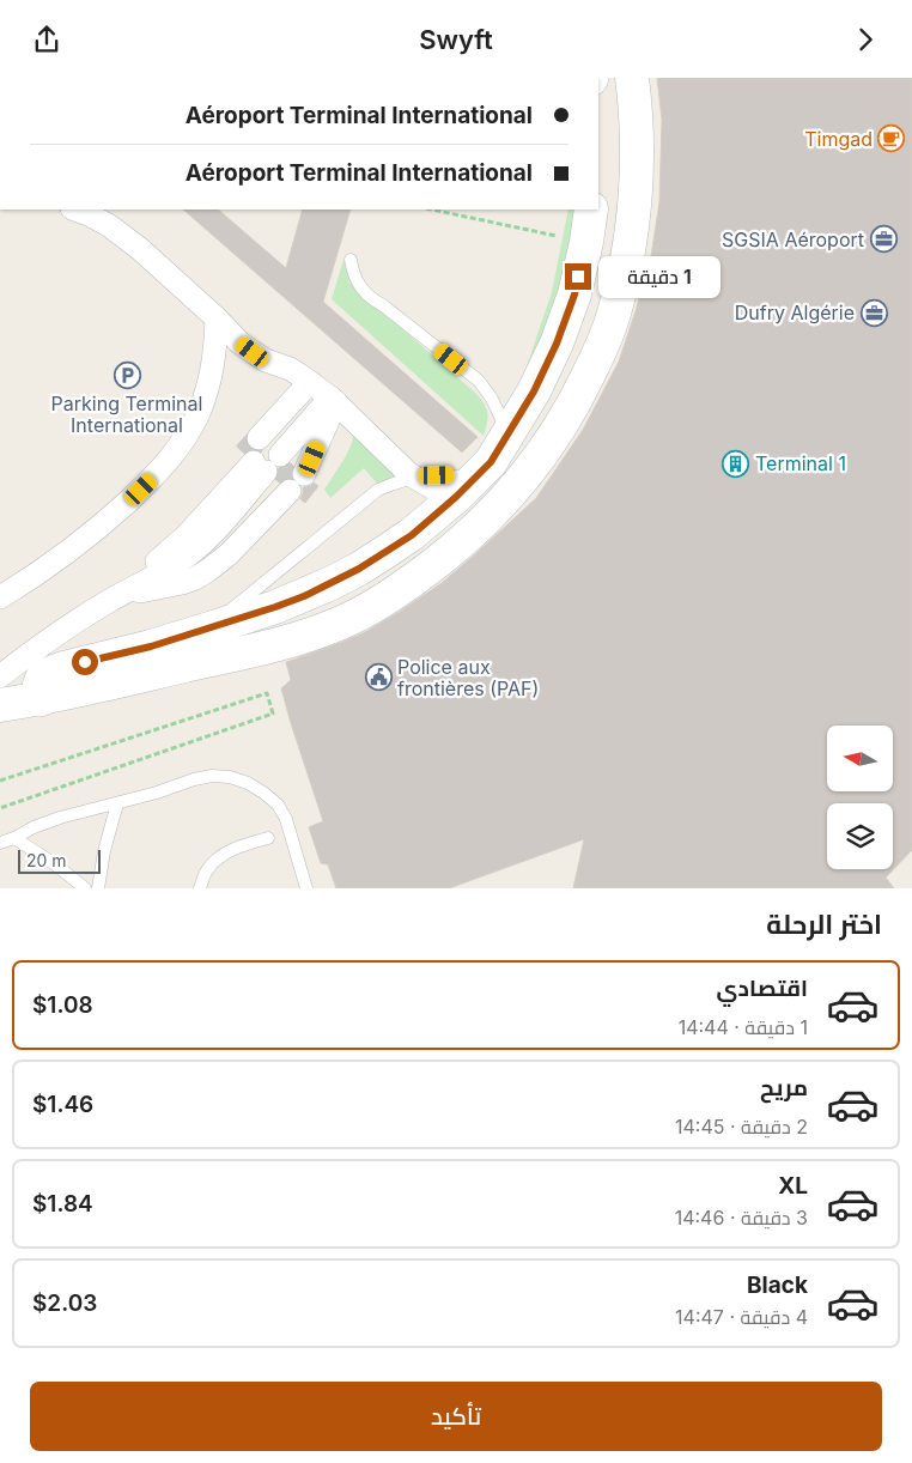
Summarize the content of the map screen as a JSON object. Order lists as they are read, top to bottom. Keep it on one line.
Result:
{"places":{"cafe":["Timgad"],"office":["SGSIA Aéroport","Dufry Algérie"],"parking":["Parking Terminal International"],"building":["Terminal 1"],"public building":["Police aux frontières (PAF)"]},"scale_bar":"20 m","north":"left","page":{"header":"Swyft","banner":["Aéroport Terminal International","Aéroport Terminal International"],"bubble":"1 دقيقة","scale":"20 m","heading":"اختر الرحلة","list":[{"name":"اقتصادي","note":"1 دقيقة · 14:44","value":"$1.08"},{"name":"مريح","note":"2 دقيقة · 14:45","value":"$1.46"},{"name":"XL","note":"3 دقيقة · 14:46","value":"$1.84"},{"name":"Black","note":"4 دقيقة · 14:47","value":"$2.03"}],"buttons":"تأكيد"}}
